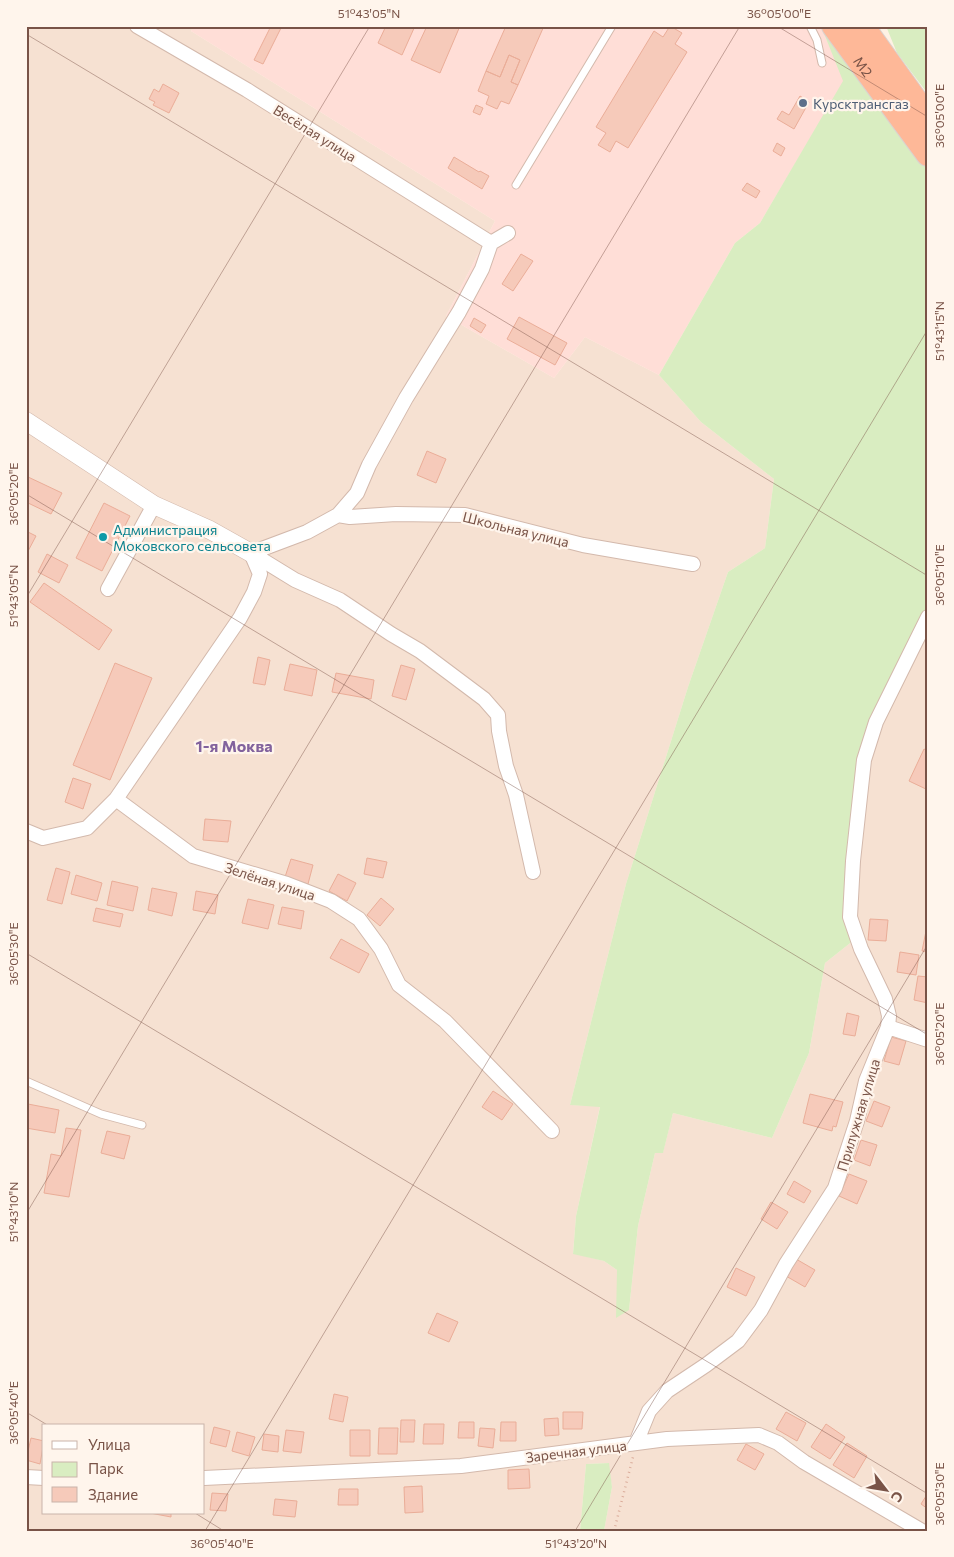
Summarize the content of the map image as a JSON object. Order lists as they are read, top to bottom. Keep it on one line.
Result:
{"streets":{"highway":["М2"],"street":["Весёлая улица","Школьная улица","Зелёная улица","Прилужная улица","Заречная улица"]},"crossings":[["Прилужная улица","Заречная улица"]],"districts":["1-я Моква"],"places":["Курсктрансгаз","Администрация Моковского сельсовета"],"legend":["Улица","Парк","Здание"],"north":"bottom right","coordinates":["51°43'05\"N","36°05'00\"E","51°43'15\"N","36°05'20\"E","36°05'10\"E","36°05'30\"E","51°43'10\"N","36°05'40\"E","51°43'20\"N"]}
